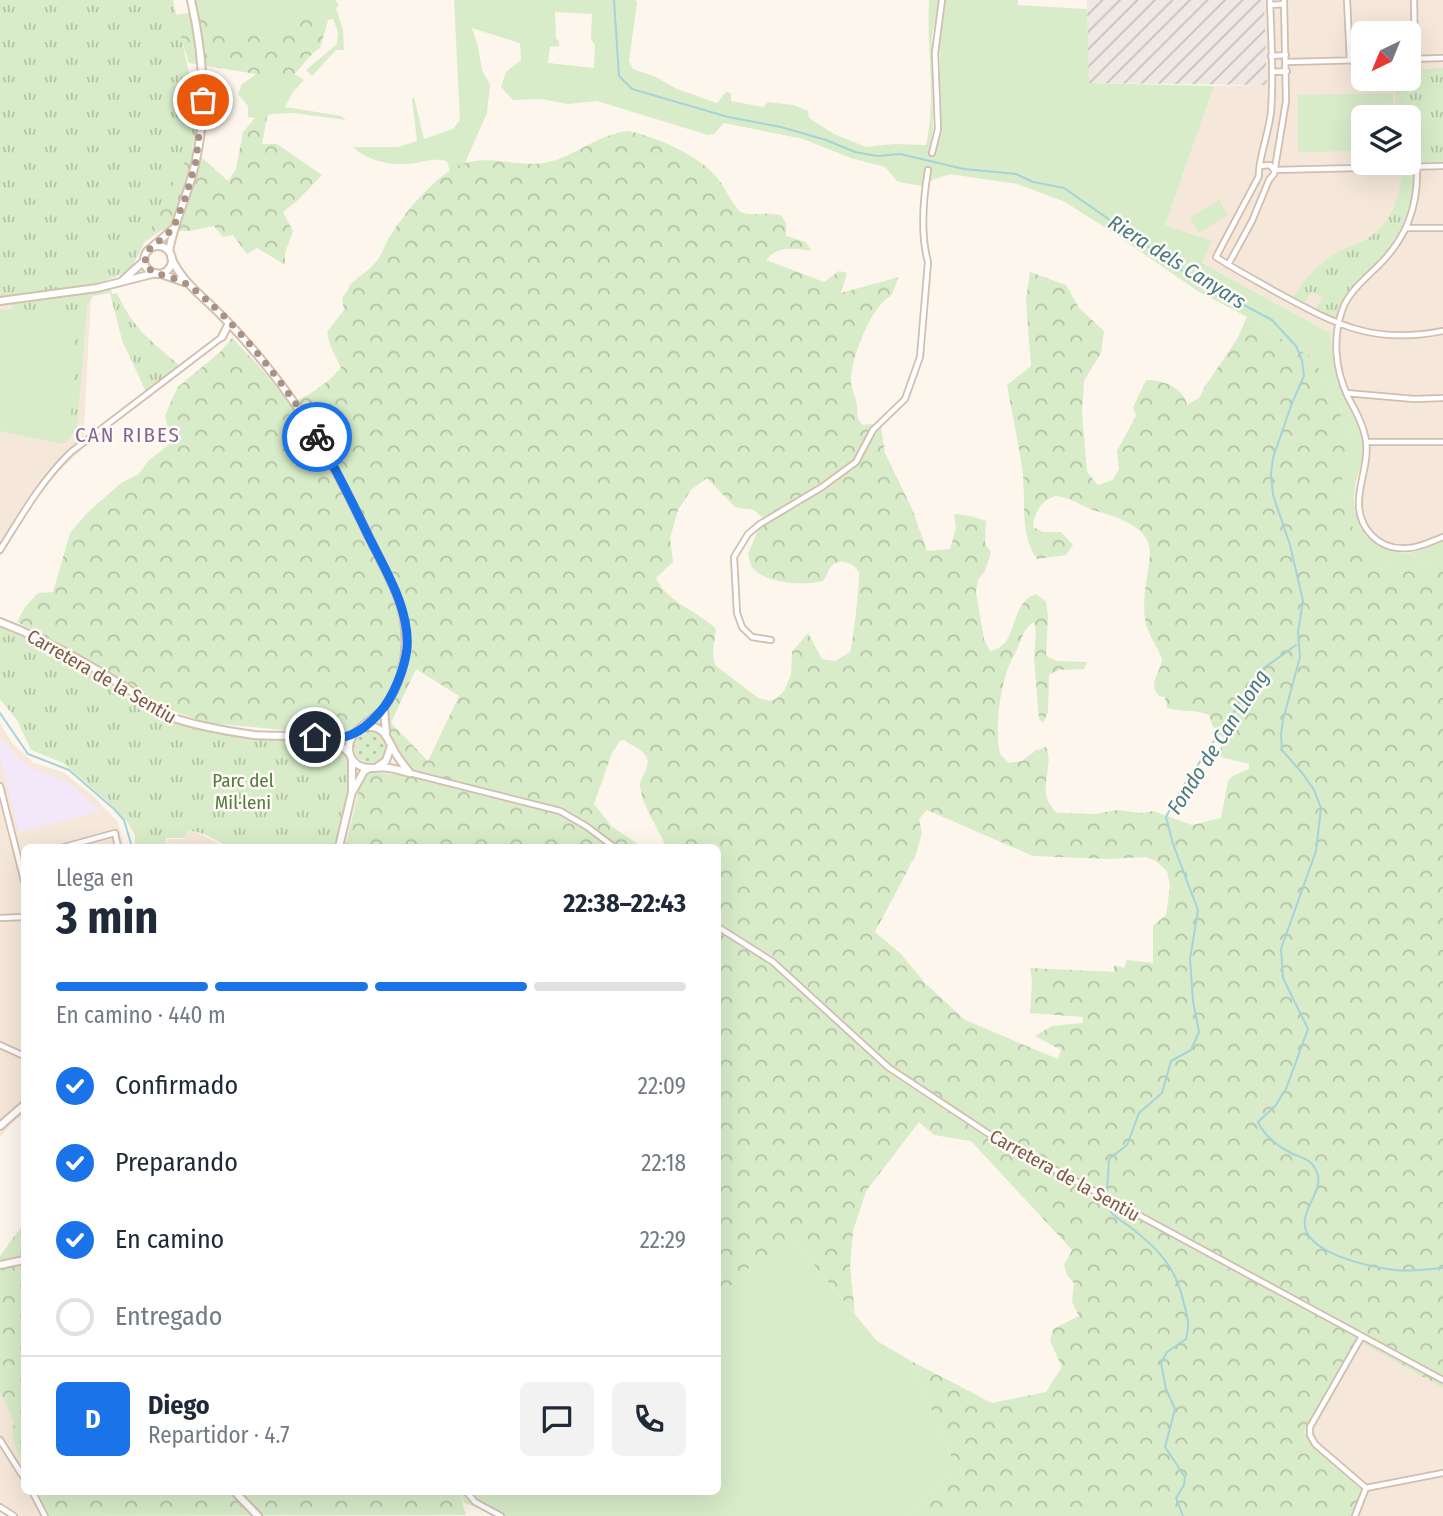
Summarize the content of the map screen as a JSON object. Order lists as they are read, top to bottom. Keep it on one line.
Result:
{"streets":{"street":["Carretera de la Sentiu"]},"districts":["CAN RIBES"],"water":["Riera dels Canyars","Fondo de Can Llong"],"parks":["Parc del Mil·leni"],"north":"bottom left","page":{"heading":["3 min","Llega en","22:38–22:43"],"panel":["Diego","Repartidor · 4.7"],"bar":"En camino · 440 m","list":[["Confirmado","22:09"],["Preparando","22:18"],["En camino","22:29"],"Entregado"],"round":"D"}}
